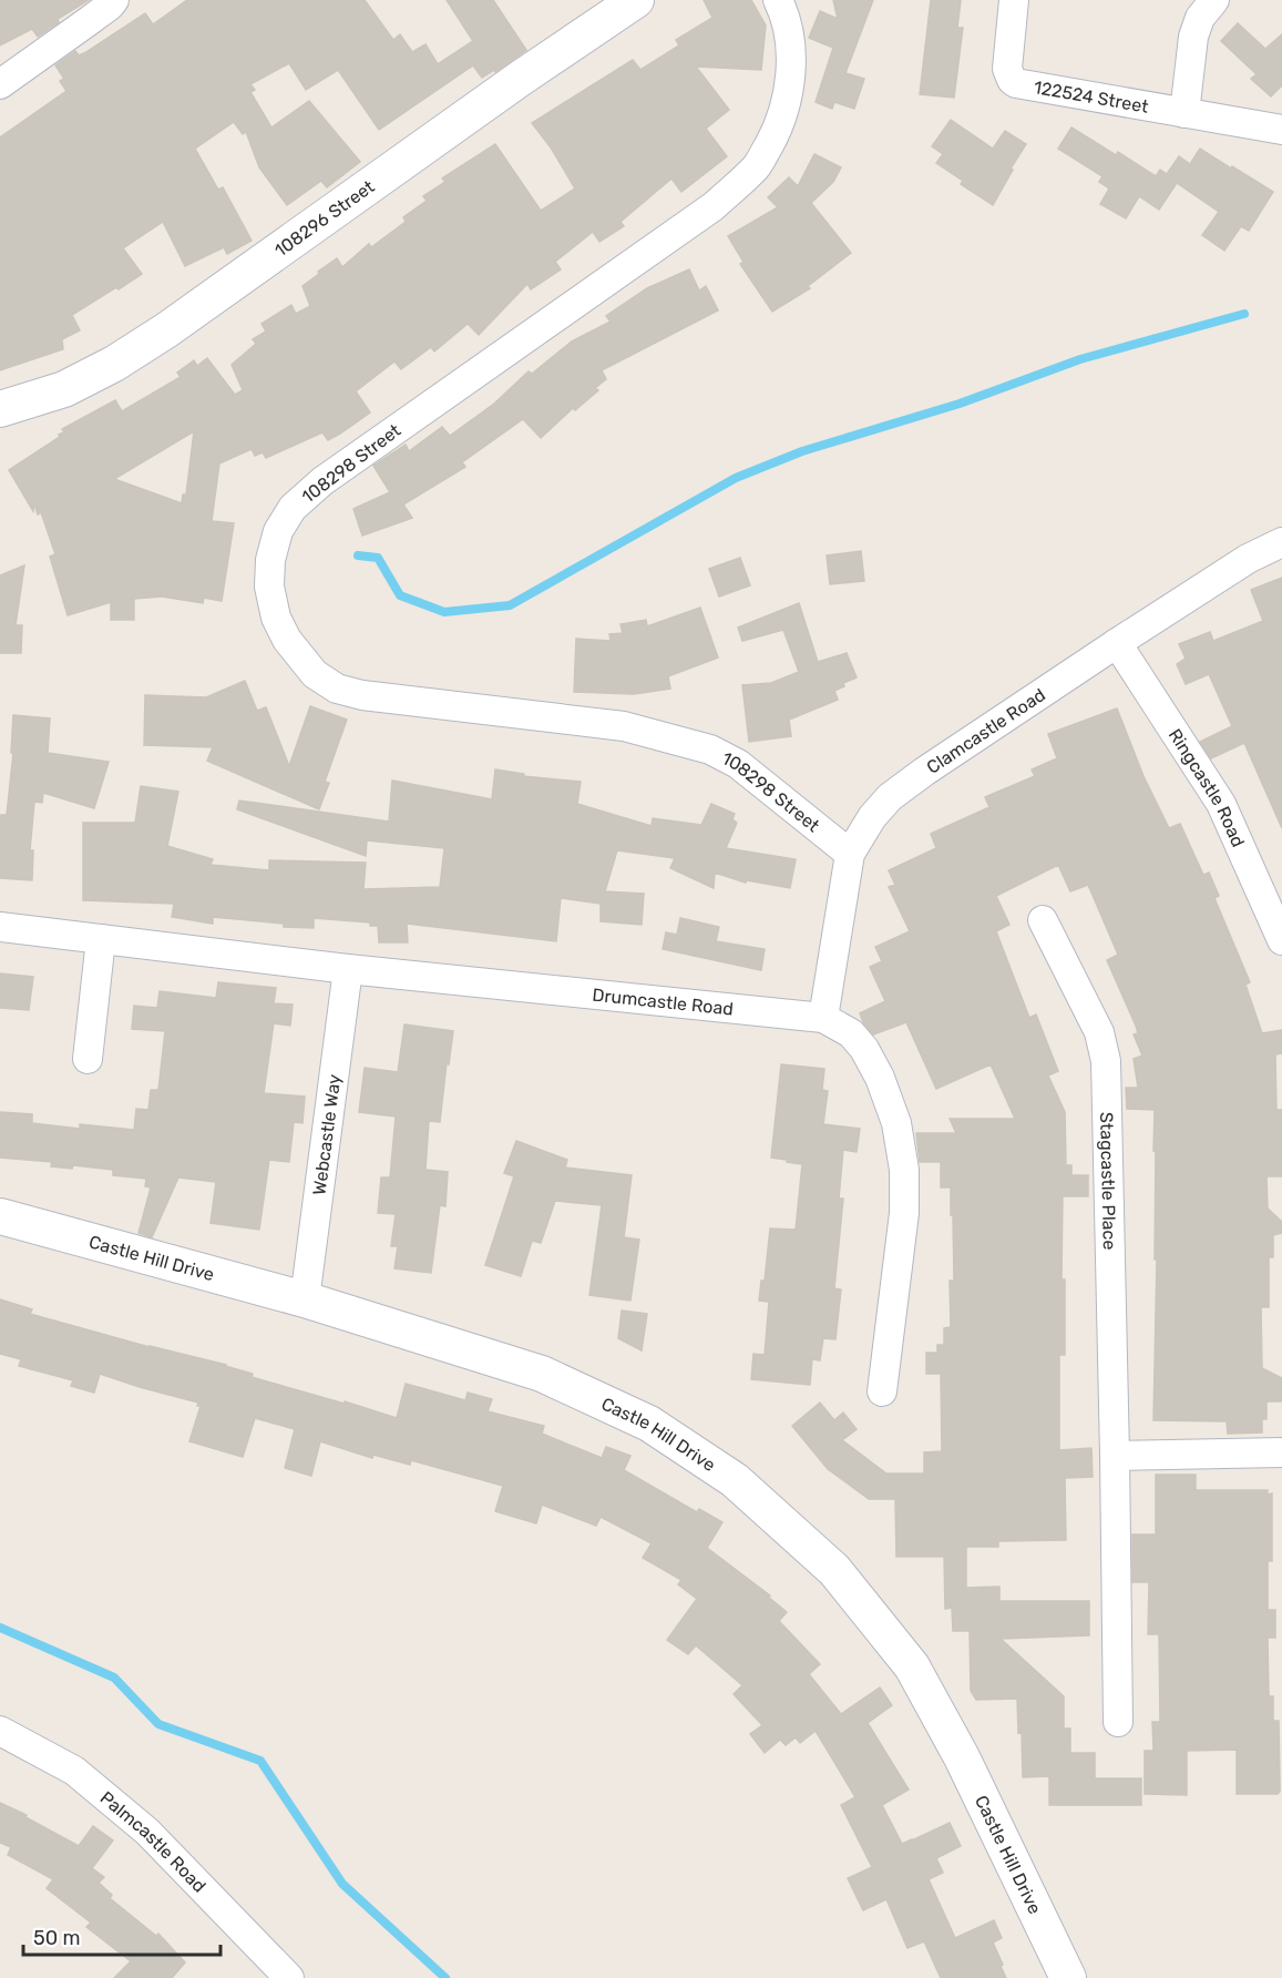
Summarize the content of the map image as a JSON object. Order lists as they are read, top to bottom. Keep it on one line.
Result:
{"streets":{"street":["122524 Street","108296 Street","108298 Street","Clamcastle Road","Ringcastle Road","Drumcastle Road","Webcastle Way","Stagcastle Place","Castle Hill Drive","Palmcastle Road"]},"crossings":[["108298 Street","Clamcastle Road"],["Clamcastle Road","Ringcastle Road"],["Clamcastle Road","Drumcastle Road"],["Drumcastle Road","Webcastle Way"],["Webcastle Way","Castle Hill Drive"]],"scale_bar":"50 m"}
